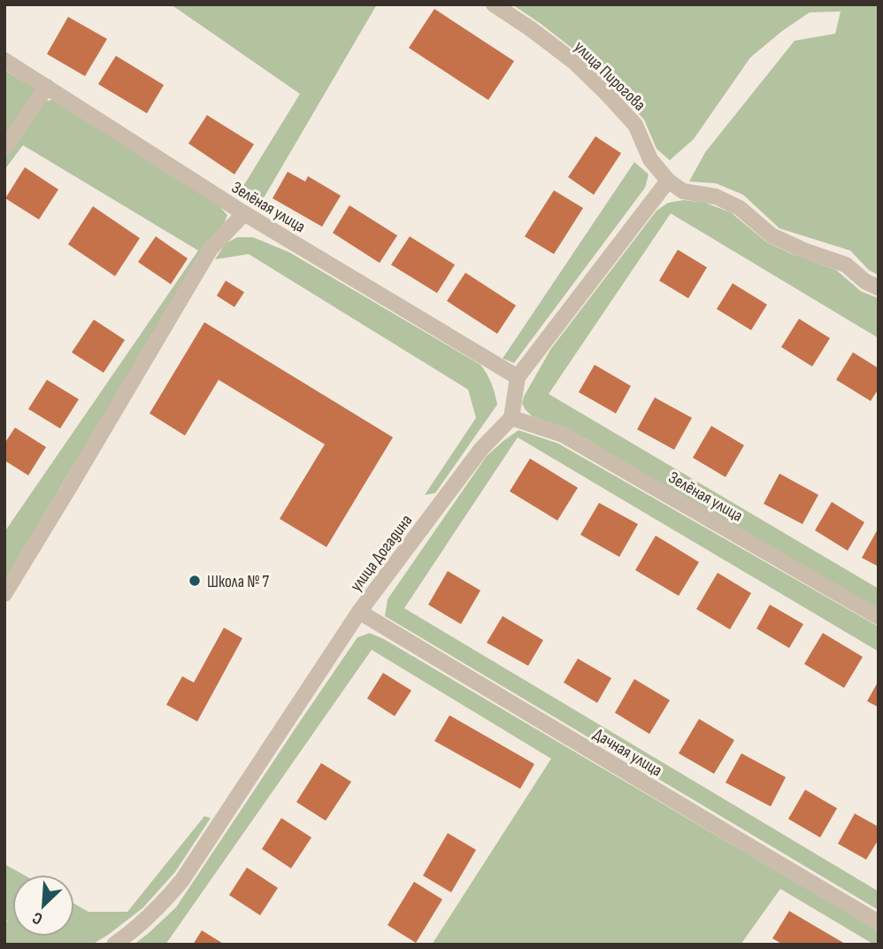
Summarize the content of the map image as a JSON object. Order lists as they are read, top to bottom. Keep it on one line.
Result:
{"streets":{"street":["улица Пирогова","Зелёная улица","улица Догадина","Дачная улица"]},"crossings":[["Зелёная улица","улица Догадина"],["улица Догадина","Дачная улица"]],"places":["Школа № 7"],"north":"bottom left"}
